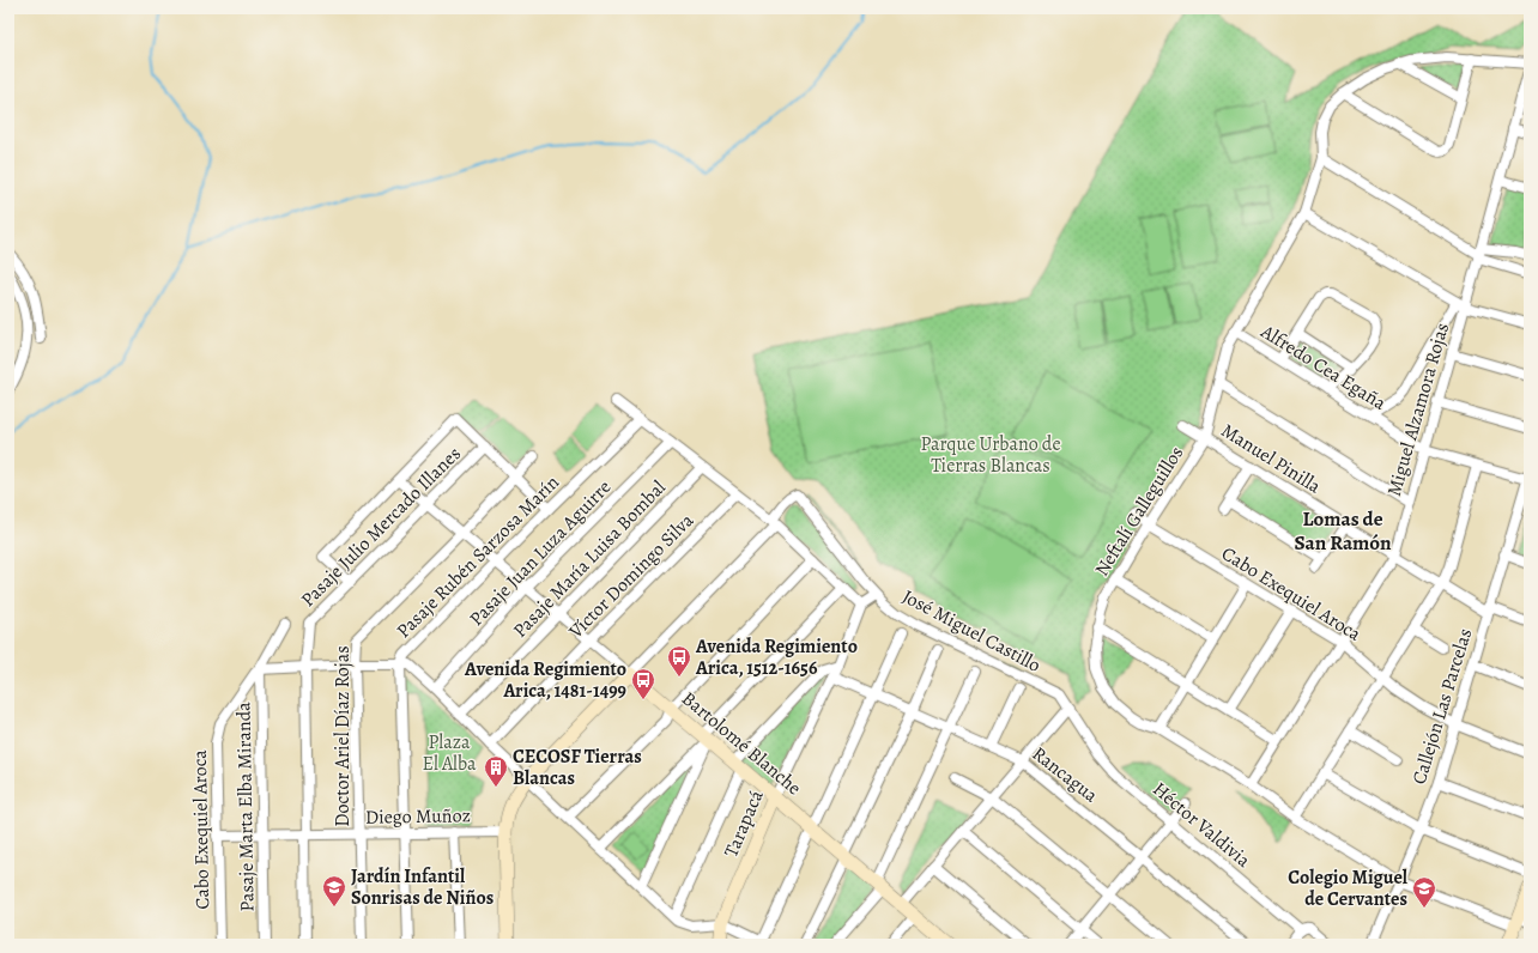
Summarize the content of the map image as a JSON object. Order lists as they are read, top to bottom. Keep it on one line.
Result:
{"streets":{"street":["Alfredo Cea Egaña","Miguel Alzamora Rojas","Manuel Pinilla","Neftalí Galleguillos","Pasaje Julio Mercado Illanes","Pasaje Juan Luza Aguirre","Pasaje Rubén Sarzosa Marín","Pasaje María Luisa Bombal","Víctor Domingo Silva","Cabo Exequiel Aroca","José Miguel Castillo","Callejón Las Parcelas","Doctor Ariel Díaz Rojas","Bartolomé Blanche","Rancagua","Pasaje Marta Elba Miranda","Diego Muñoz","Tarapacá","Héctor Valdivia"]},"crossings":[["Alfredo Cea Egaña","Miguel Alzamora Rojas"],["Alfredo Cea Egaña","Neftalí Galleguillos"],["Alfredo Cea Egaña","Callejón Las Parcelas"],["Miguel Alzamora Rojas","Manuel Pinilla"],["Miguel Alzamora Rojas","Neftalí Galleguillos"],["Miguel Alzamora Rojas","Cabo Exequiel Aroca"],["Manuel Pinilla","Neftalí Galleguillos"],["Manuel Pinilla","Callejón Las Parcelas"],["Neftalí Galleguillos","Cabo Exequiel Aroca"],["Neftalí Galleguillos","Callejón Las Parcelas"],["Pasaje Julio Mercado Illanes","Bartolomé Blanche"],["Pasaje Julio Mercado Illanes","Diego Muñoz"],["Pasaje Juan Luza Aguirre","Bartolomé Blanche"],["Pasaje Rubén Sarzosa Marín","Bartolomé Blanche"],["Pasaje Rubén Sarzosa Marín","Diego Muñoz"],["Pasaje María Luisa Bombal","Bartolomé Blanche"],["Víctor Domingo Silva","Bartolomé Blanche"],["Cabo Exequiel Aroca","Callejón Las Parcelas"],["Cabo Exequiel Aroca","Pasaje Marta Elba Miranda"],["Cabo Exequiel Aroca","Diego Muñoz"],["José Miguel Castillo","Héctor Valdivia"],["Doctor Ariel Díaz Rojas","Bartolomé Blanche"],["Doctor Ariel Díaz Rojas","Diego Muñoz"],["Bartolomé Blanche","Tarapacá"],["Rancagua","Tarapacá"],["Pasaje Marta Elba Miranda","Diego Muñoz"]],"districts":["Lomas de San Ramón"],"parks":["Parque Urbano de Tierras Blancas","Plaza El Alba"],"places":{"bus stop":["Avenida Regimiento Arica, 1512-1656","Avenida Regimiento Arica, 1481-1499"],"building":["CECOSF Tierras Blancas"],"school or university":["Jardín Infantil Sonrisas de Niños","Colegio Miguel de Cervantes"]}}
